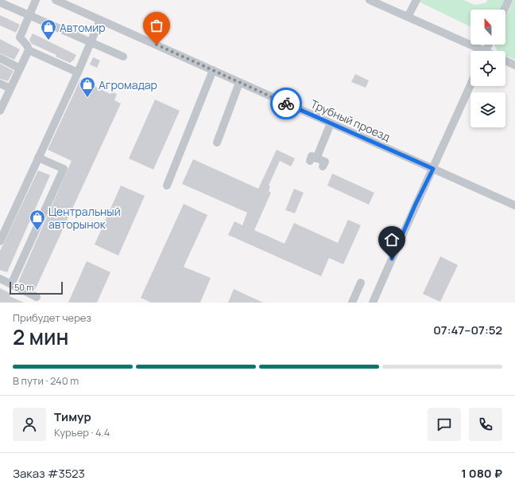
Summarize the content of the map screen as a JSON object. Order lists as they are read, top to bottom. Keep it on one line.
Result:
{"streets":{"street":["Трубный проезд"]},"places":{"shop":["Автомир","Агромадар","Центральный авторынок"]},"scale_bar":"50 m","north":"top","page":{"scale":"50 m","heading":["2 мин","Прибудет через","07:47–07:52"],"panel":["Тимур","Курьер · 4.4","Заказ #3523","1 080 ₽"],"bar":"В пути · 240 m"}}
